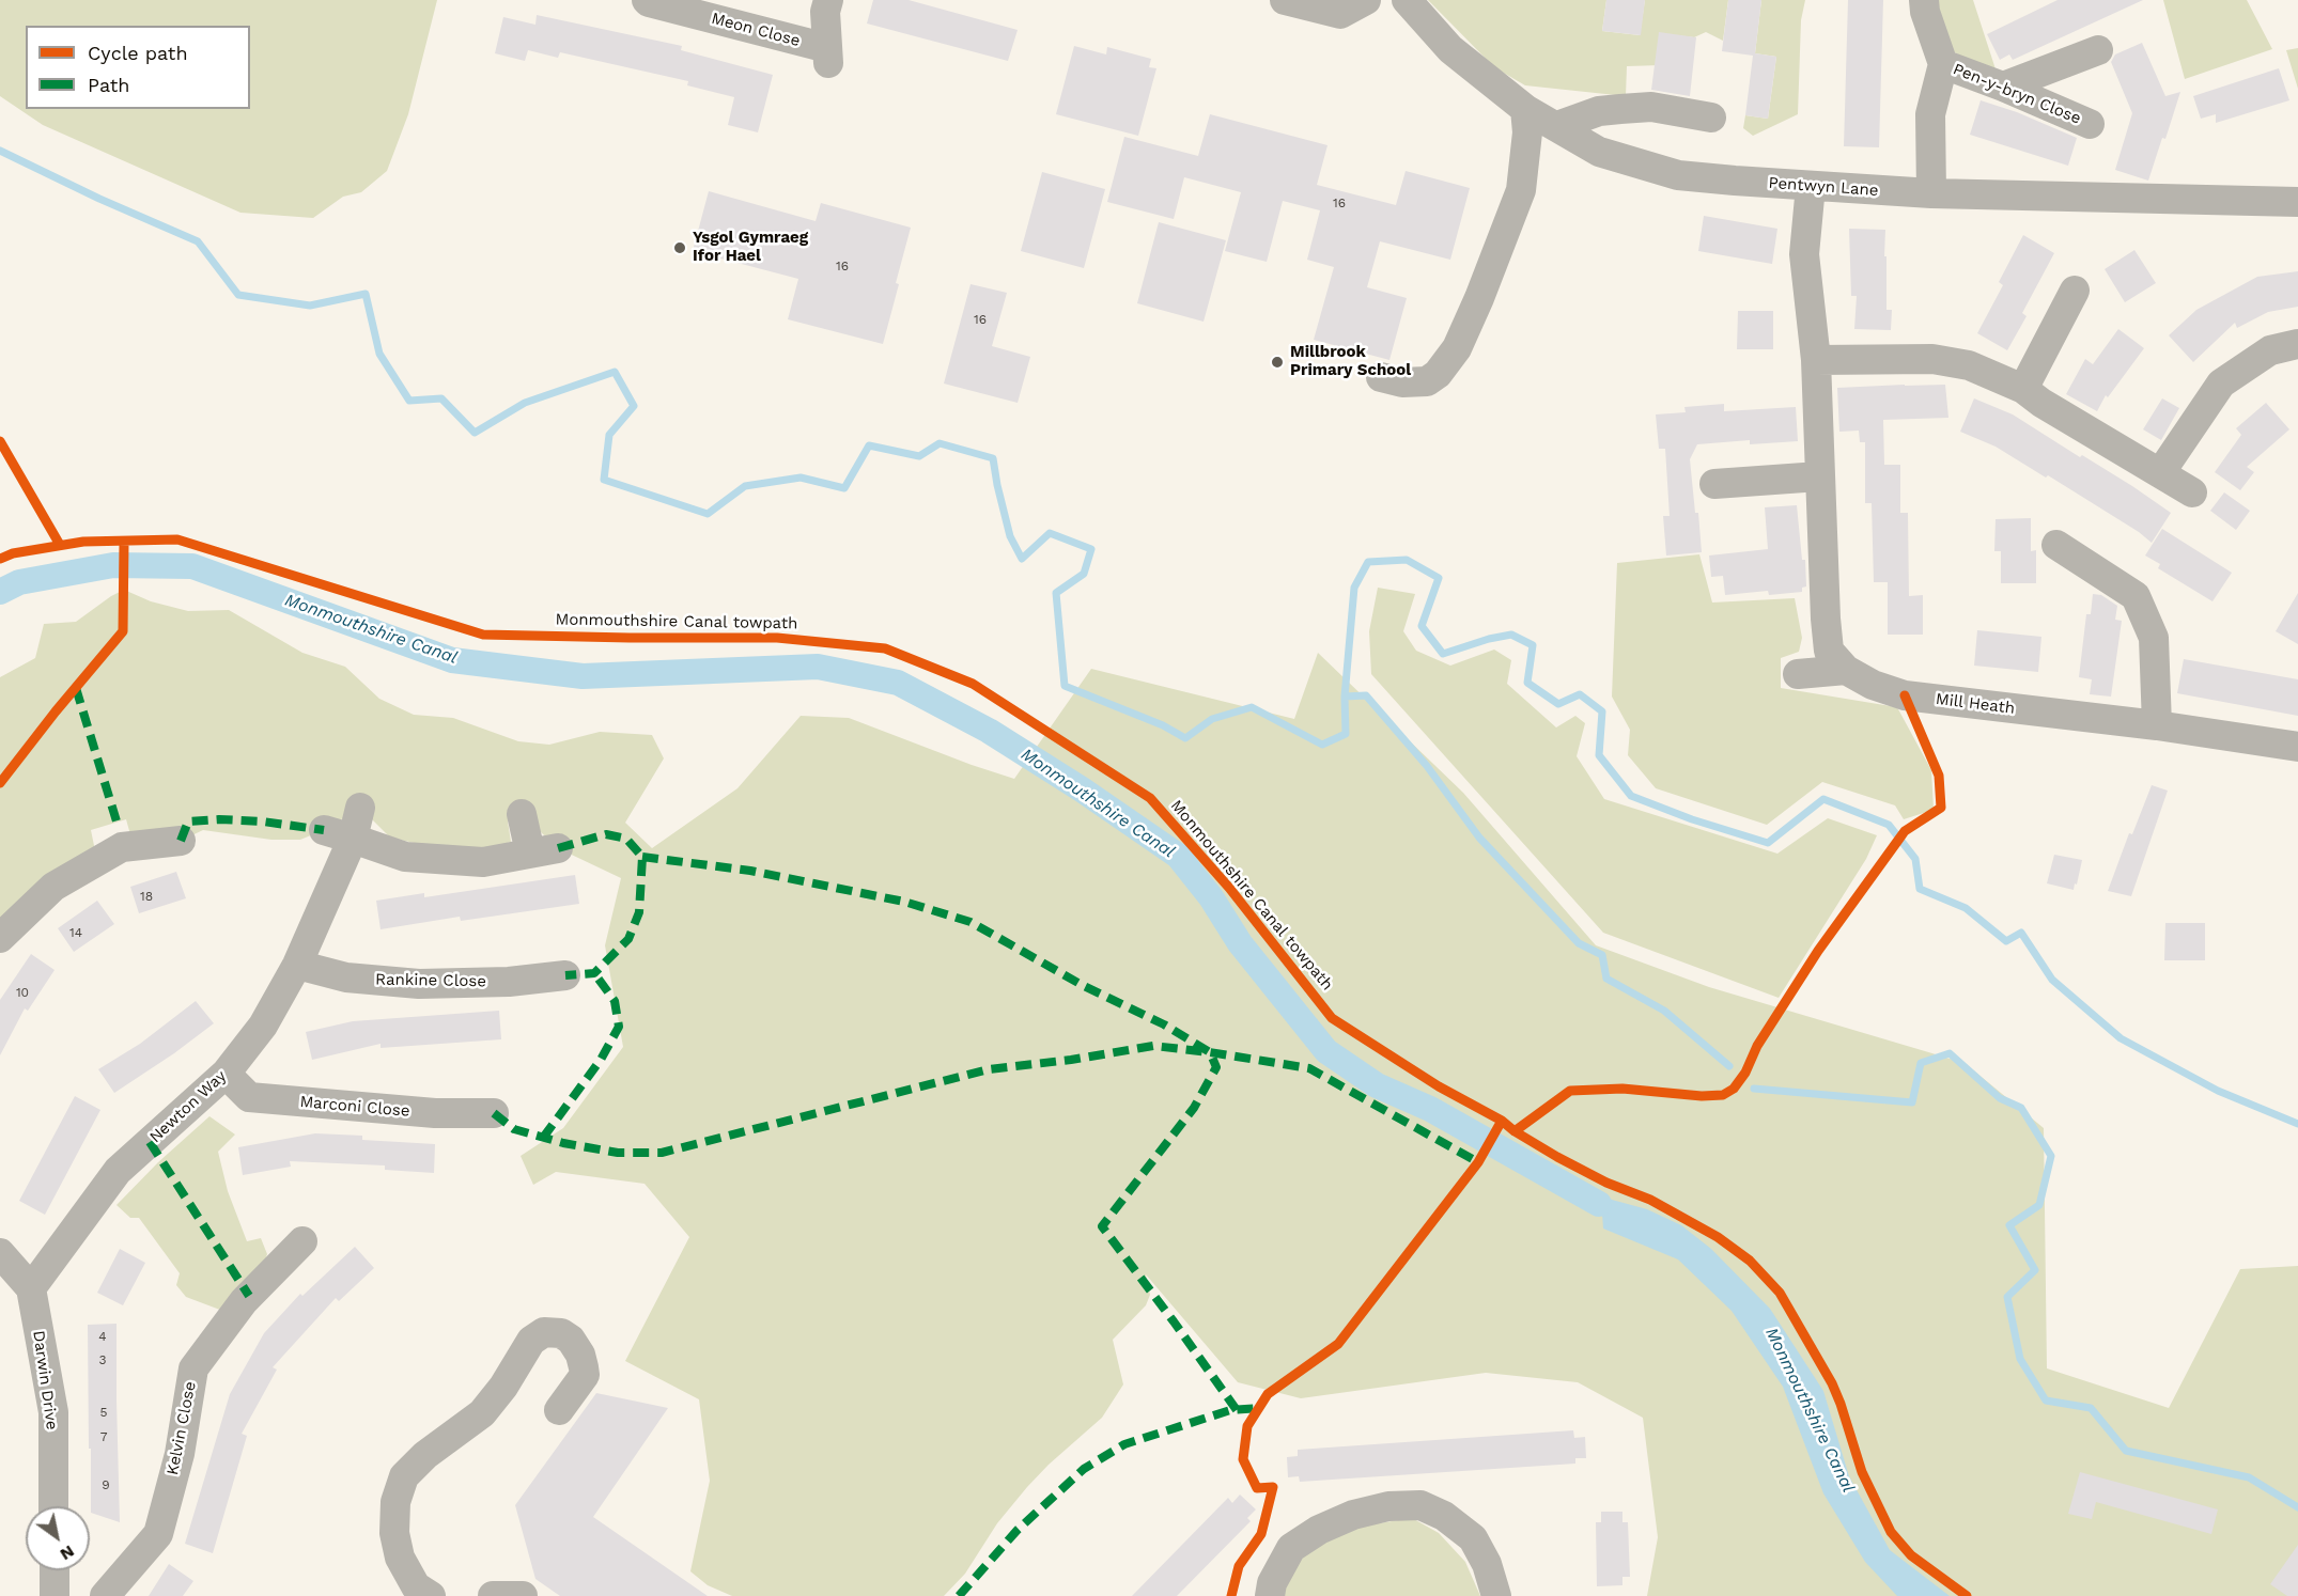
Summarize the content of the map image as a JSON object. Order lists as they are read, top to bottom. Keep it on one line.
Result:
{"streets":{"street":["Meon Close","Pen-y-bryn Close","Pentwyn Lane","Mill Heath","Rankine Close","Newton Way","Marconi Close","Darwin Drive","Kelvin Close"],"cycle path":["Monmouthshire Canal towpath"]},"crossings":[["Pen-y-bryn Close","Pentwyn Lane"],["Pentwyn Lane","Mill Heath"],["Rankine Close","Newton Way"],["Newton Way","Marconi Close"],["Newton Way","Darwin Drive"]],"water":["Monmouthshire Canal"],"places":["Ysgol Gymraeg Ifor Hael","Millbrook Primary School"],"house_numbers":["16","16","16","18","14","10","4","3","5","7","9"],"legend":["Cycle path","Path"],"north":"bottom right"}
